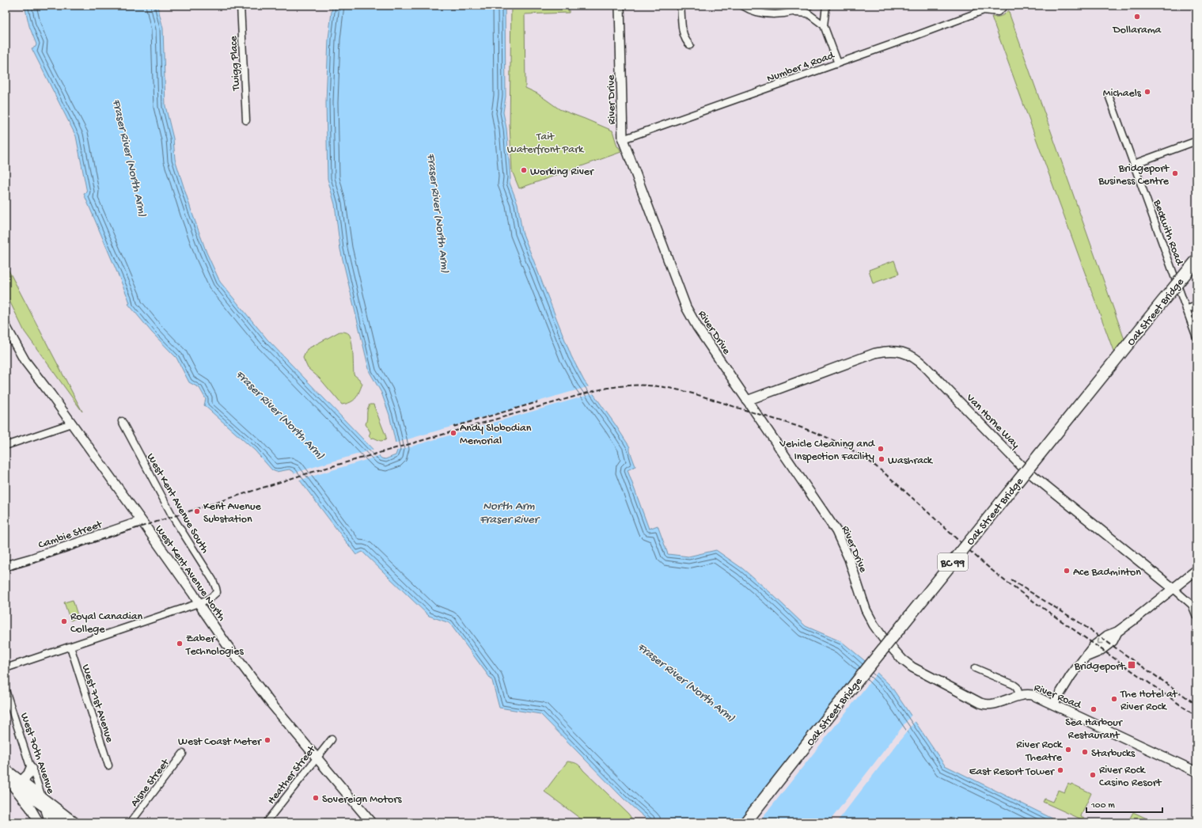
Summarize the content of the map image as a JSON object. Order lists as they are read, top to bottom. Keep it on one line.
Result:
{"streets":{"highway":["Oak Street Bridge","BC 99"],"street":["Twigg Place","Number 4 Road","River Drive","Beckwith Road","Van Horne Way","West Kent Avenue South","Cambie Street","West Kent Avenue North","River Road","West 71st Avenue","West 70th Avenue","Heather Street","Aisne Street"]},"crossings":[["Number 4 Road","River Drive"],["River Drive","Van Horne Way"],["River Drive","River Road"],["West Kent Avenue South","West Kent Avenue North"],["Cambie Street","West Kent Avenue North"],["West Kent Avenue North","Heather Street"]],"water":["Fraser River (North Arm)","North Arm Fraser River"],"parks":["Tait Waterfront Park"],"places":{"other":["Dollarama","Michaels","Working River","Bridgeport Business Centre","Andy Slobodian Memorial","Vehicle Cleaning and Inspection Facility","Washrack","Kent Avenue Substation","Ace Badminton","Royal Canadian College","Zaber Technologies","The Hotel at River Rock","Sea Harbour Restaurant","West Coast Meter","River Rock Theatre","Starbucks","East Resort Tower","River Rock Casino Resort","Sovereign Motors"],"transit":["Bridgeport"]},"scale_bar":"100 m"}
